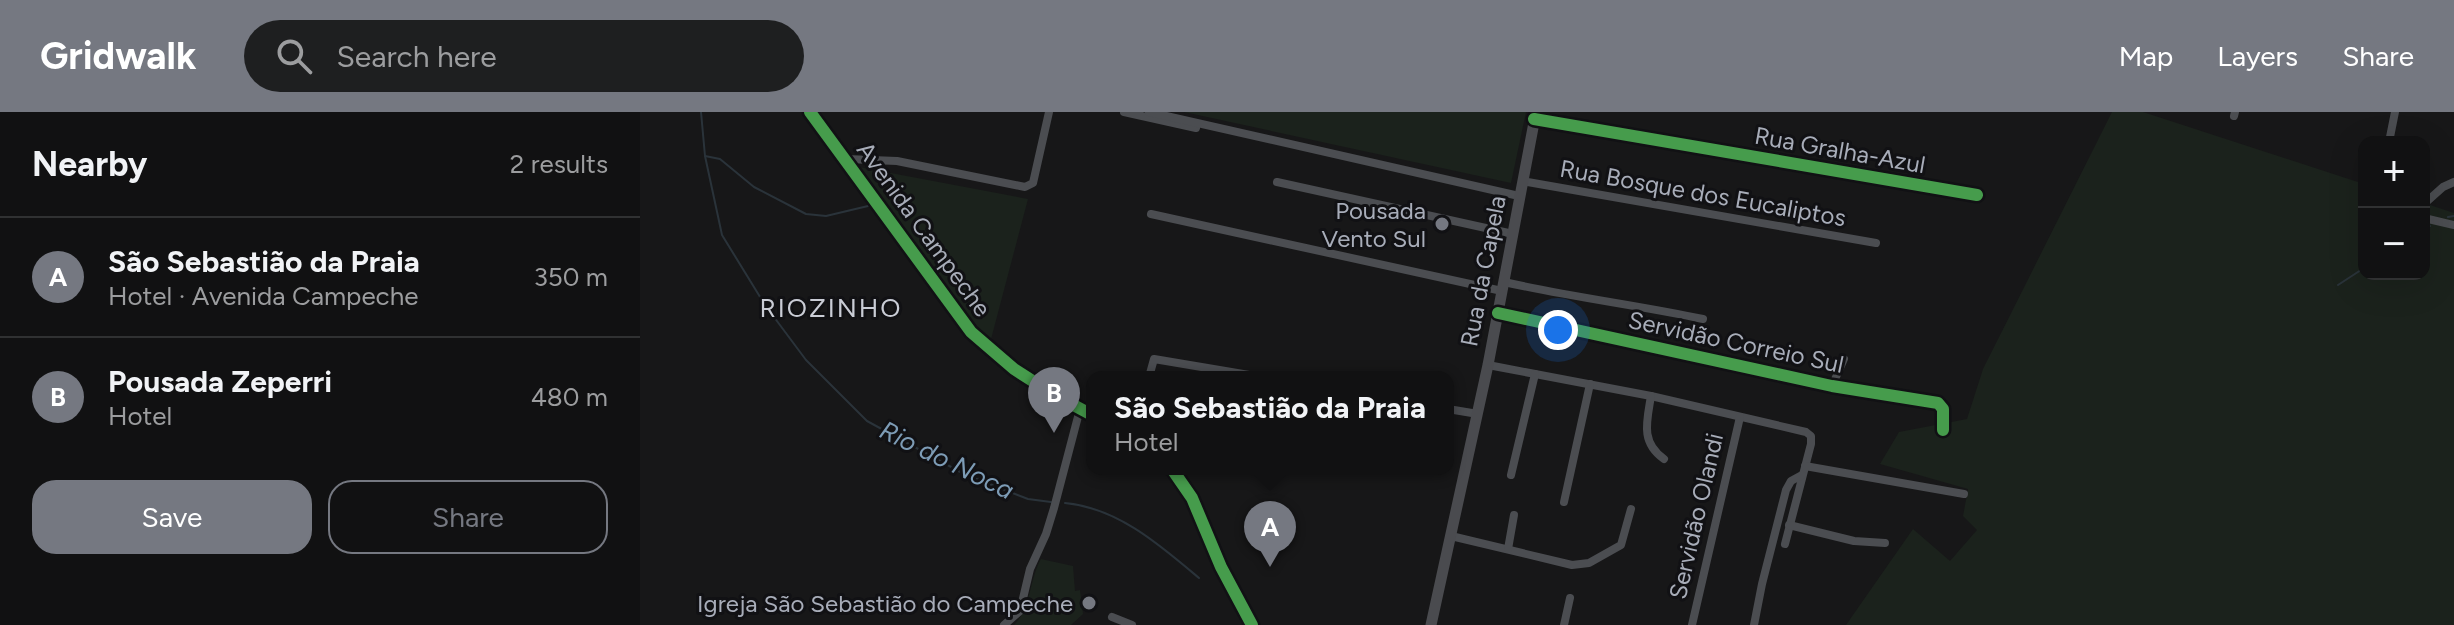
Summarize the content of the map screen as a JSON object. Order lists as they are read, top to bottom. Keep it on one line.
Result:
{"streets":{"main road":["Avenida Campeche","Rua da Capela"],"street":["Rua Gralha-Azul","Rua Bosque dos Eucaliptos","Servidão Correio Sul","Servidão Olandi"]},"crossings":[["Rua Gralha-Azul","Rua da Capela"],["Rua Bosque dos Eucaliptos","Rua da Capela"],["Rua da Capela","Servidão Correio Sul"]],"districts":["RIOZINHO"],"water":["Rio do Noca"],"places":["Pousada Vento Sul","Igreja São Sebastião do Campeche"],"page":{"header":"Gridwalk","search":"Search here","nav":["Map","Layers","Share"],"heading":["Nearby","2 results"],"map_buttons":["+","−"],"list":[{"mark":"A","name":"São Sebastião da Praia","note":"Hotel · Avenida Campeche","value":"350 m"},{"mark":"B","name":"Pousada Zeperri","note":"Hotel","value":"480 m"}],"pins":["B","A"],"popup":["São Sebastião da Praia","Hotel"],"buttons":["Save","Share"]}}
